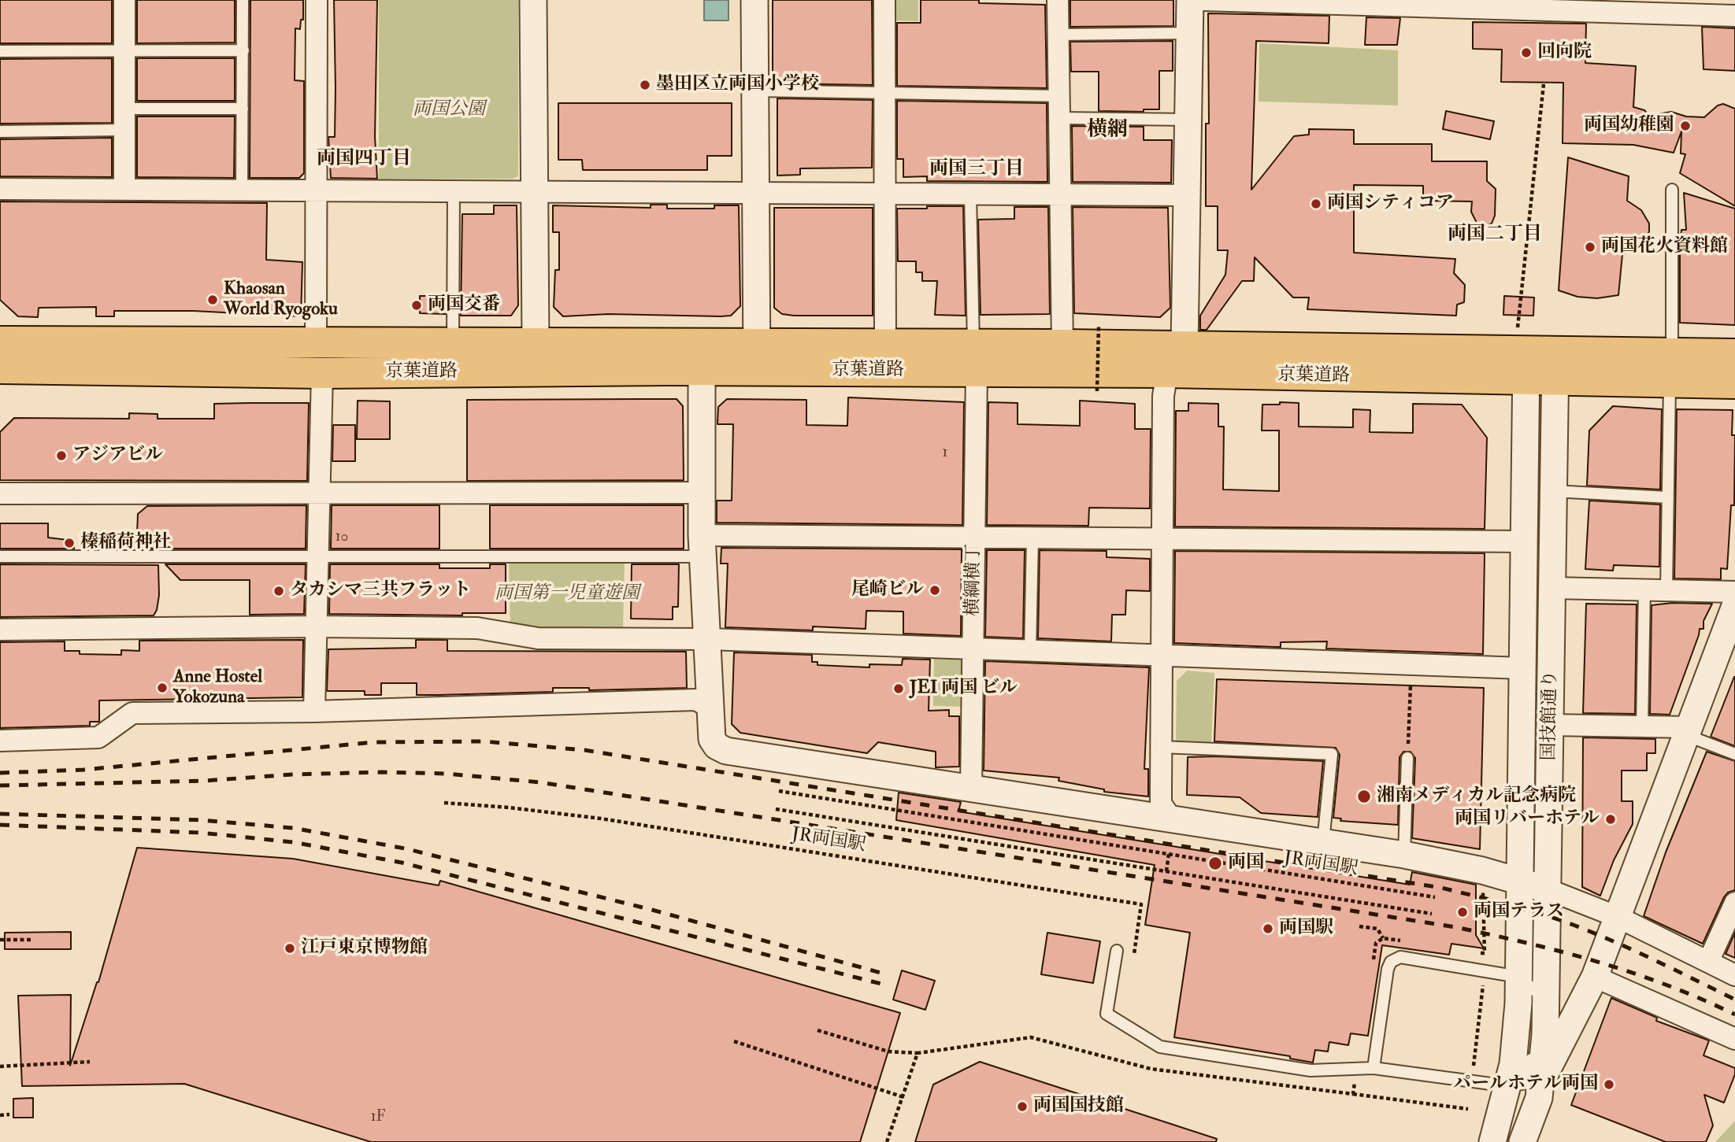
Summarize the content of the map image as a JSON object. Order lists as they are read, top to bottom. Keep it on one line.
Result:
{"streets":{"highway":["京葉道路"],"street":["横綱横丁","国技館通り"],"path":["JR両国駅"]},"crossings":[["京葉道路","横綱横丁"],["京葉道路","国技館通り"]],"districts":["横網","両国四丁目","両国三丁目","両国二丁目"],"parks":["両国公園","両国第一児童遊園"],"places":["回向院","墨田区立両国小学校","両国幼稚園","両国シティコア","両国花火資料館","Khaosan World Ryogoku","両国交番","アジアビル","榛稲荷神社","尾崎ビル","タカシマ三共フラット","Anne Hostel Yokozuna","JEI 両国 ビル","湘南メディカル記念病院","両国リバーホテル","両国","両国テラス","両国駅","江戸東京博物館","パールホテル両国","両国国技館"],"house_numbers":["1","10","1F"]}
